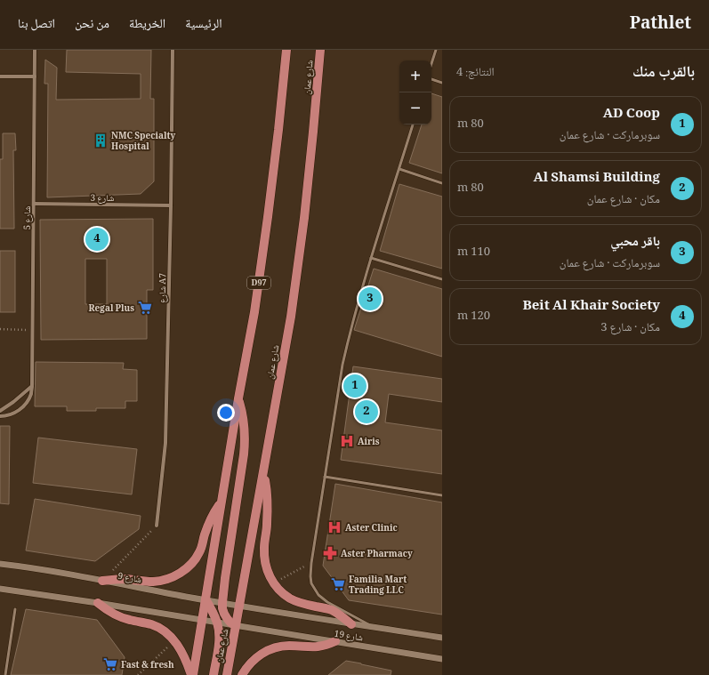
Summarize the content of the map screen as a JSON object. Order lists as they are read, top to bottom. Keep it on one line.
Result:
{"streets":{"main road":["شارع عمان","D97"],"street":["شارع 3","شارع 5","شارع A7","شارع 9","شارع 19"]},"crossings":[["شارع عمان","شارع 9"],["شارع عمان","شارع 19"],["شارع 3","شارع 5"],["شارع 3","شارع A7"],["D97","شارع 9"],["شارع 9","شارع 19"]],"places":{"building":["NMC Specialty Hospital"],"supermarket":["Regal Plus","Familia Mart Trading LLC","Fast & fresh"],"hospital":["Airis","Aster Clinic"],"pharmacy":["Aster Pharmacy"]},"page":{"header":"Pathlet","nav":["الرئيسية","الخريطة","من نحن","اتصل بنا"],"heading":["بالقرب منك","النتائج: 4"],"map_buttons":["+","−"],"list":[{"mark":"1","name":"AD Coop","note":"سوبرماركت · شارع عمان","value":"80 m"},{"mark":"2","name":"Al Shamsi Building","note":"مكان · شارع عمان","value":"80 m"},{"mark":"3","name":"باقر محبي","note":"سوبرماركت · شارع عمان","value":"110 m"},{"mark":"4","name":"Beit Al Khair Society","note":"مكان · شارع 3","value":"120 m"}],"pins":["4","3","1","2"]}}
